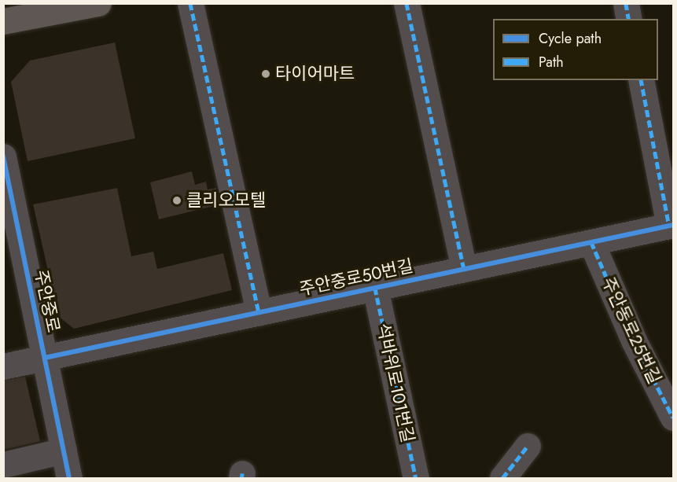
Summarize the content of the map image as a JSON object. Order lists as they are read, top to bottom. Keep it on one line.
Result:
{"streets":{"street":["주안중로50번길","주안중로","주안동로25번길","석바위로101번길"]},"crossings":[["주안중로50번길","주안중로"],["주안중로50번길","주안동로25번길"],["주안중로50번길","석바위로101번길"]],"places":["타이어마트","클리오모텔"],"legend":["Cycle path","Path"]}
